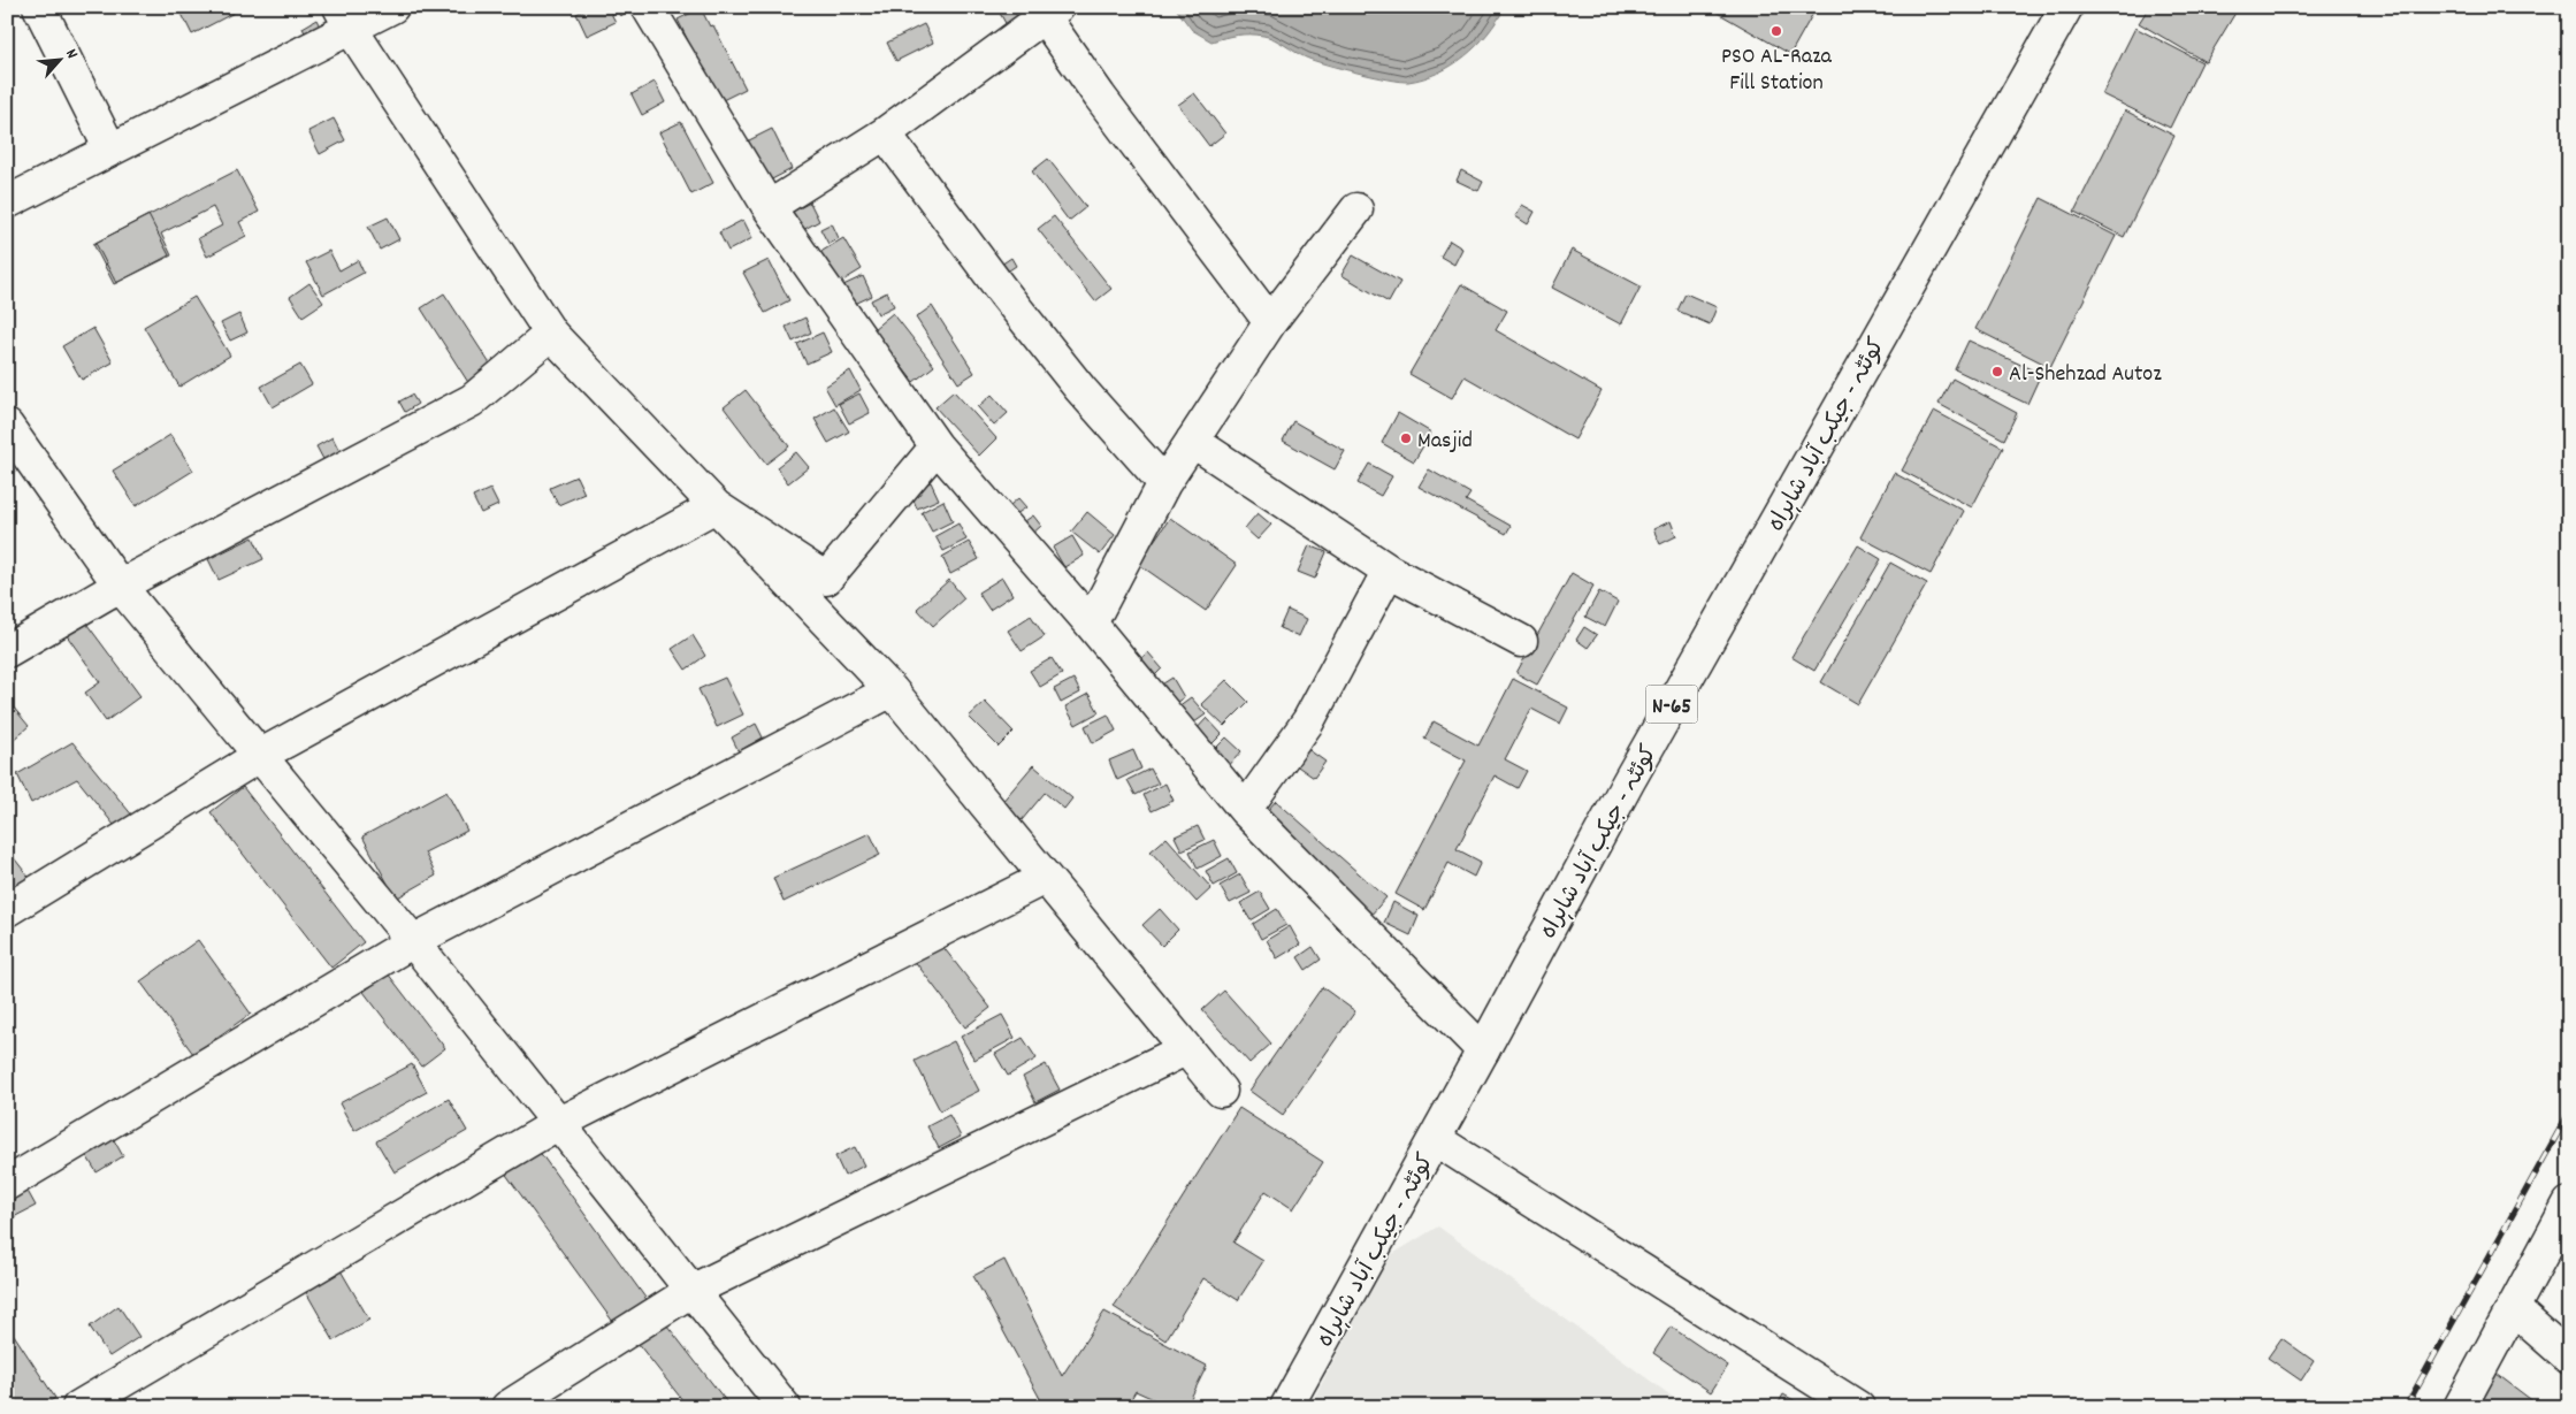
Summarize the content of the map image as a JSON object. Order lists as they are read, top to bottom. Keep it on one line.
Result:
{"streets":{"main road":["کوئٹہ - جیکب آباد شاہراہ","N-65"]},"places":["PSO AL-Raza Fill Station","Al-Shehzad Autoz","Masjid"],"north":"top right"}
